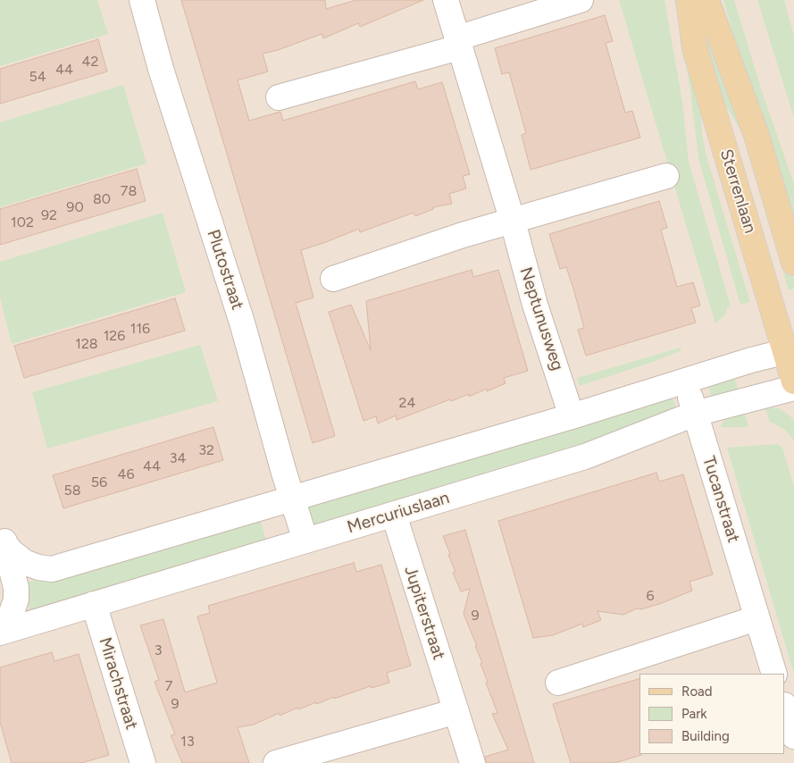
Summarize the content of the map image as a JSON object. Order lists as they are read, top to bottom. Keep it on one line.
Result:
{"streets":{"main road":["Sterrenlaan"],"street":["Plutostraat","Neptunusweg","Tucanstraat","Mercuriuslaan","Jupiterstraat","Mirachstraat"]},"crossings":[["Sterrenlaan","Mercuriuslaan"],["Plutostraat","Mercuriuslaan"],["Neptunusweg","Mercuriuslaan"],["Tucanstraat","Mercuriuslaan"],["Mercuriuslaan","Jupiterstraat"],["Mercuriuslaan","Mirachstraat"]],"house_numbers":["42","44","54","78","80","90","92","102","116","126","128","24","32","34","44","46","56","58","6","9","3","7","9","13"],"legend":["Road","Park","Building"]}
